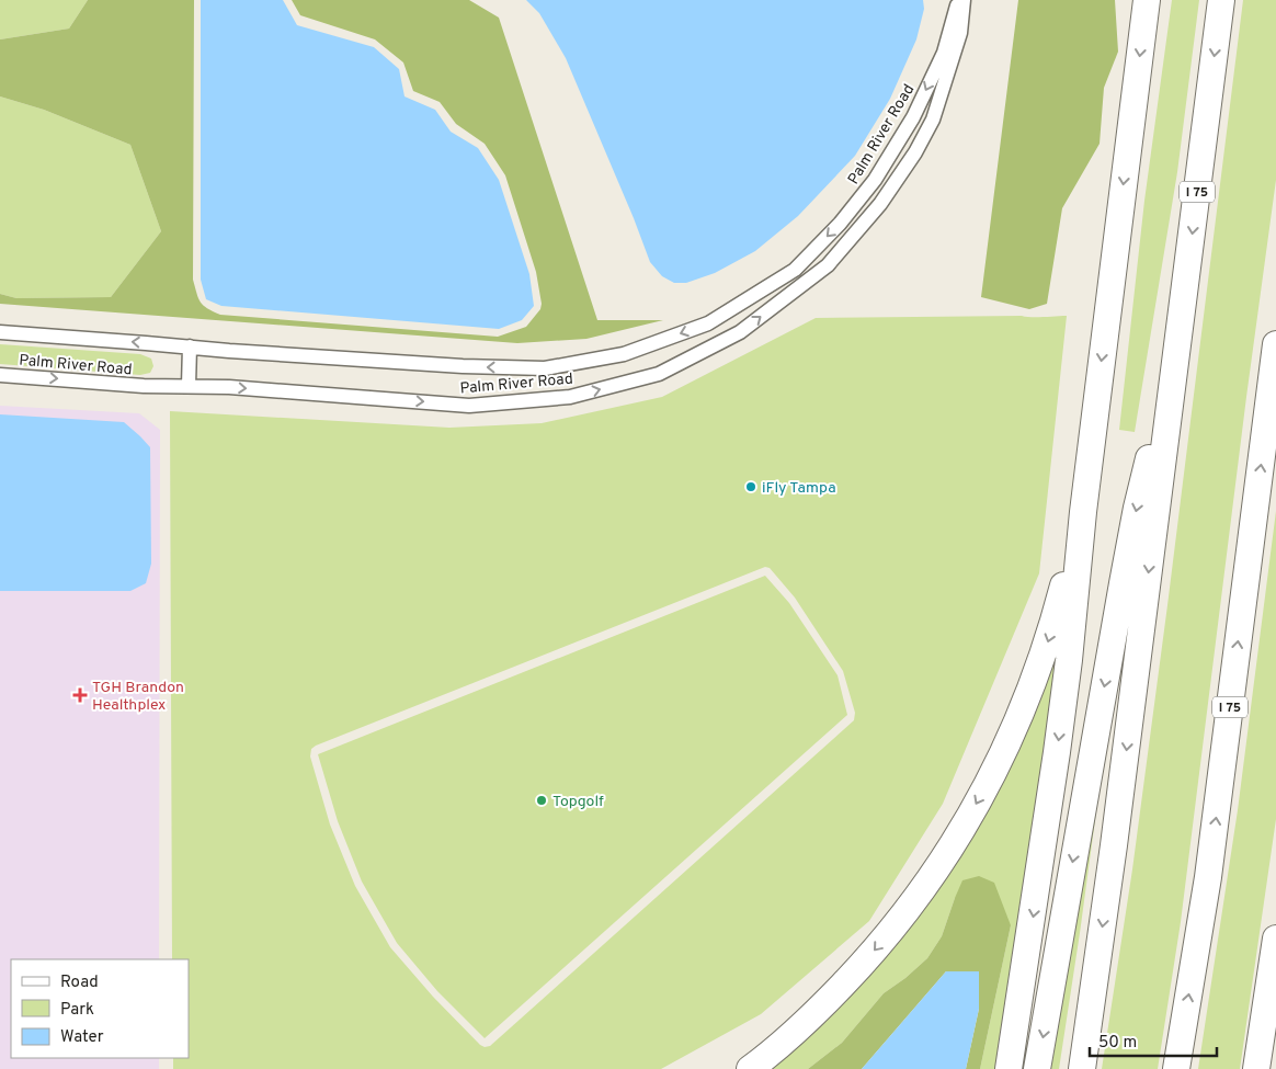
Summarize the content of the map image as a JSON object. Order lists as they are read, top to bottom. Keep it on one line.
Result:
{"streets":{"highway":["I 75"],"street":["Palm River Road"]},"places":{"other":["iFly Tampa","Topgolf"],"health":["TGH Brandon Healthplex"]},"legend":["Road","Park","Water"],"scale_bar":"50 m"}
